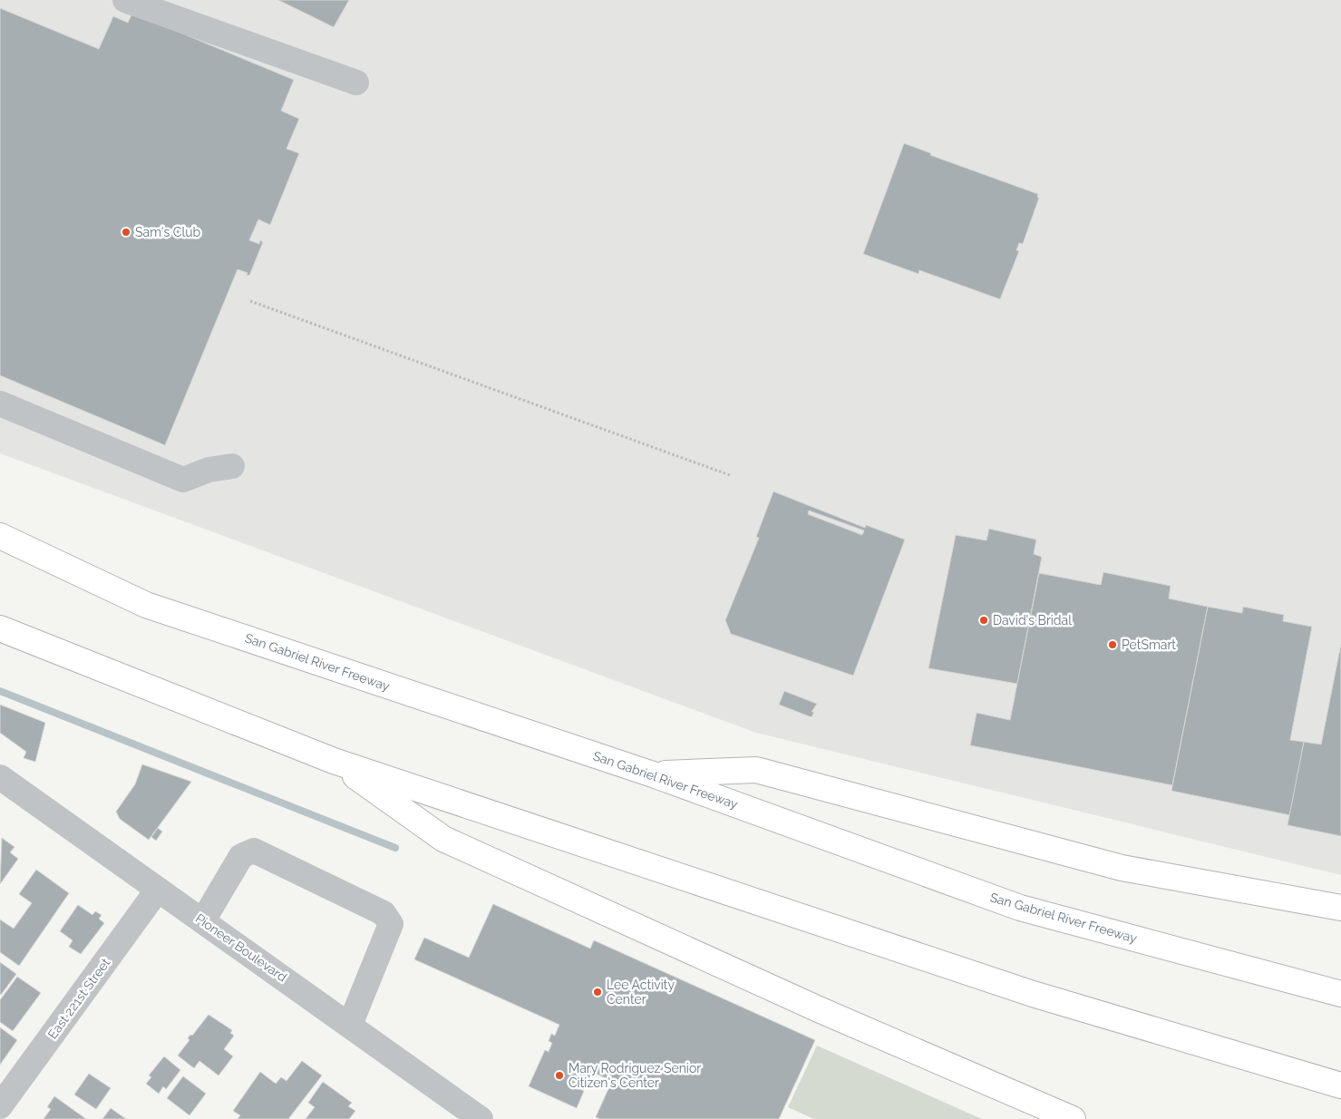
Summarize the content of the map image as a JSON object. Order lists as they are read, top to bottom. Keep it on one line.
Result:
{"streets":{"highway":["San Gabriel River Freeway"],"street":["Pioneer Boulevard","East 221st Street"]},"crossings":[["Pioneer Boulevard","East 221st Street"]],"places":["Sam's Club","David's Bridal","PetSmart","Lee Activity Center","Mary Rodriguez Senior Citizen's Center"]}
